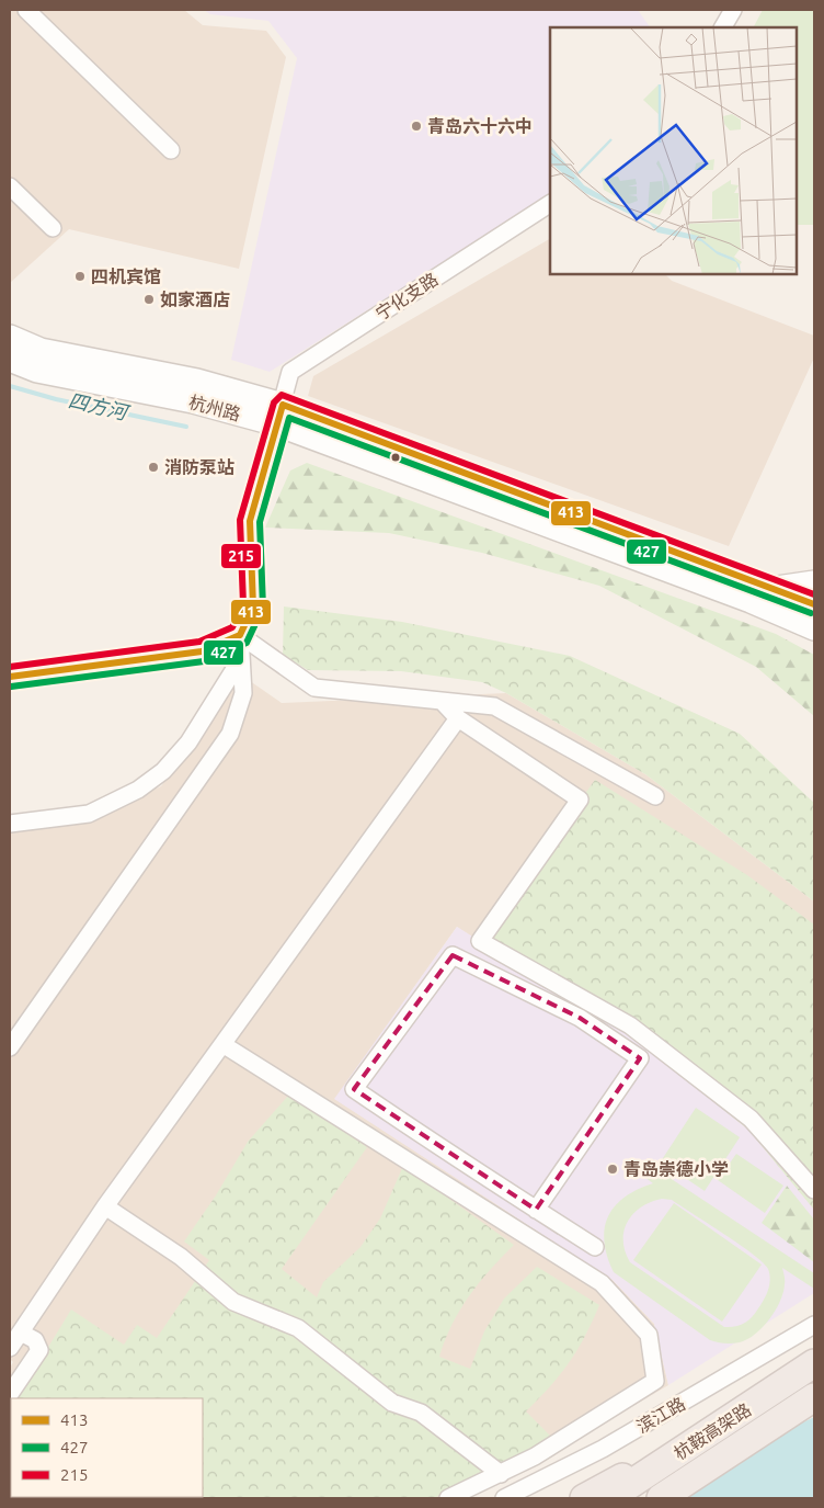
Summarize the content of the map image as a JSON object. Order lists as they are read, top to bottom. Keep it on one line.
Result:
{"streets":{"highway":["杭鞍高架路"],"main road":["杭州路"],"street":["宁化支路","滨江路"]},"crossings":[["宁化支路","杭州路"]],"water":["四方河"],"places":["青岛六十六中","四机宾馆","如家酒店","消防泵站","青岛崇德小学"],"lines":["transit line 215","transit line 413","transit line 427"],"legend":["413","427","215"]}
